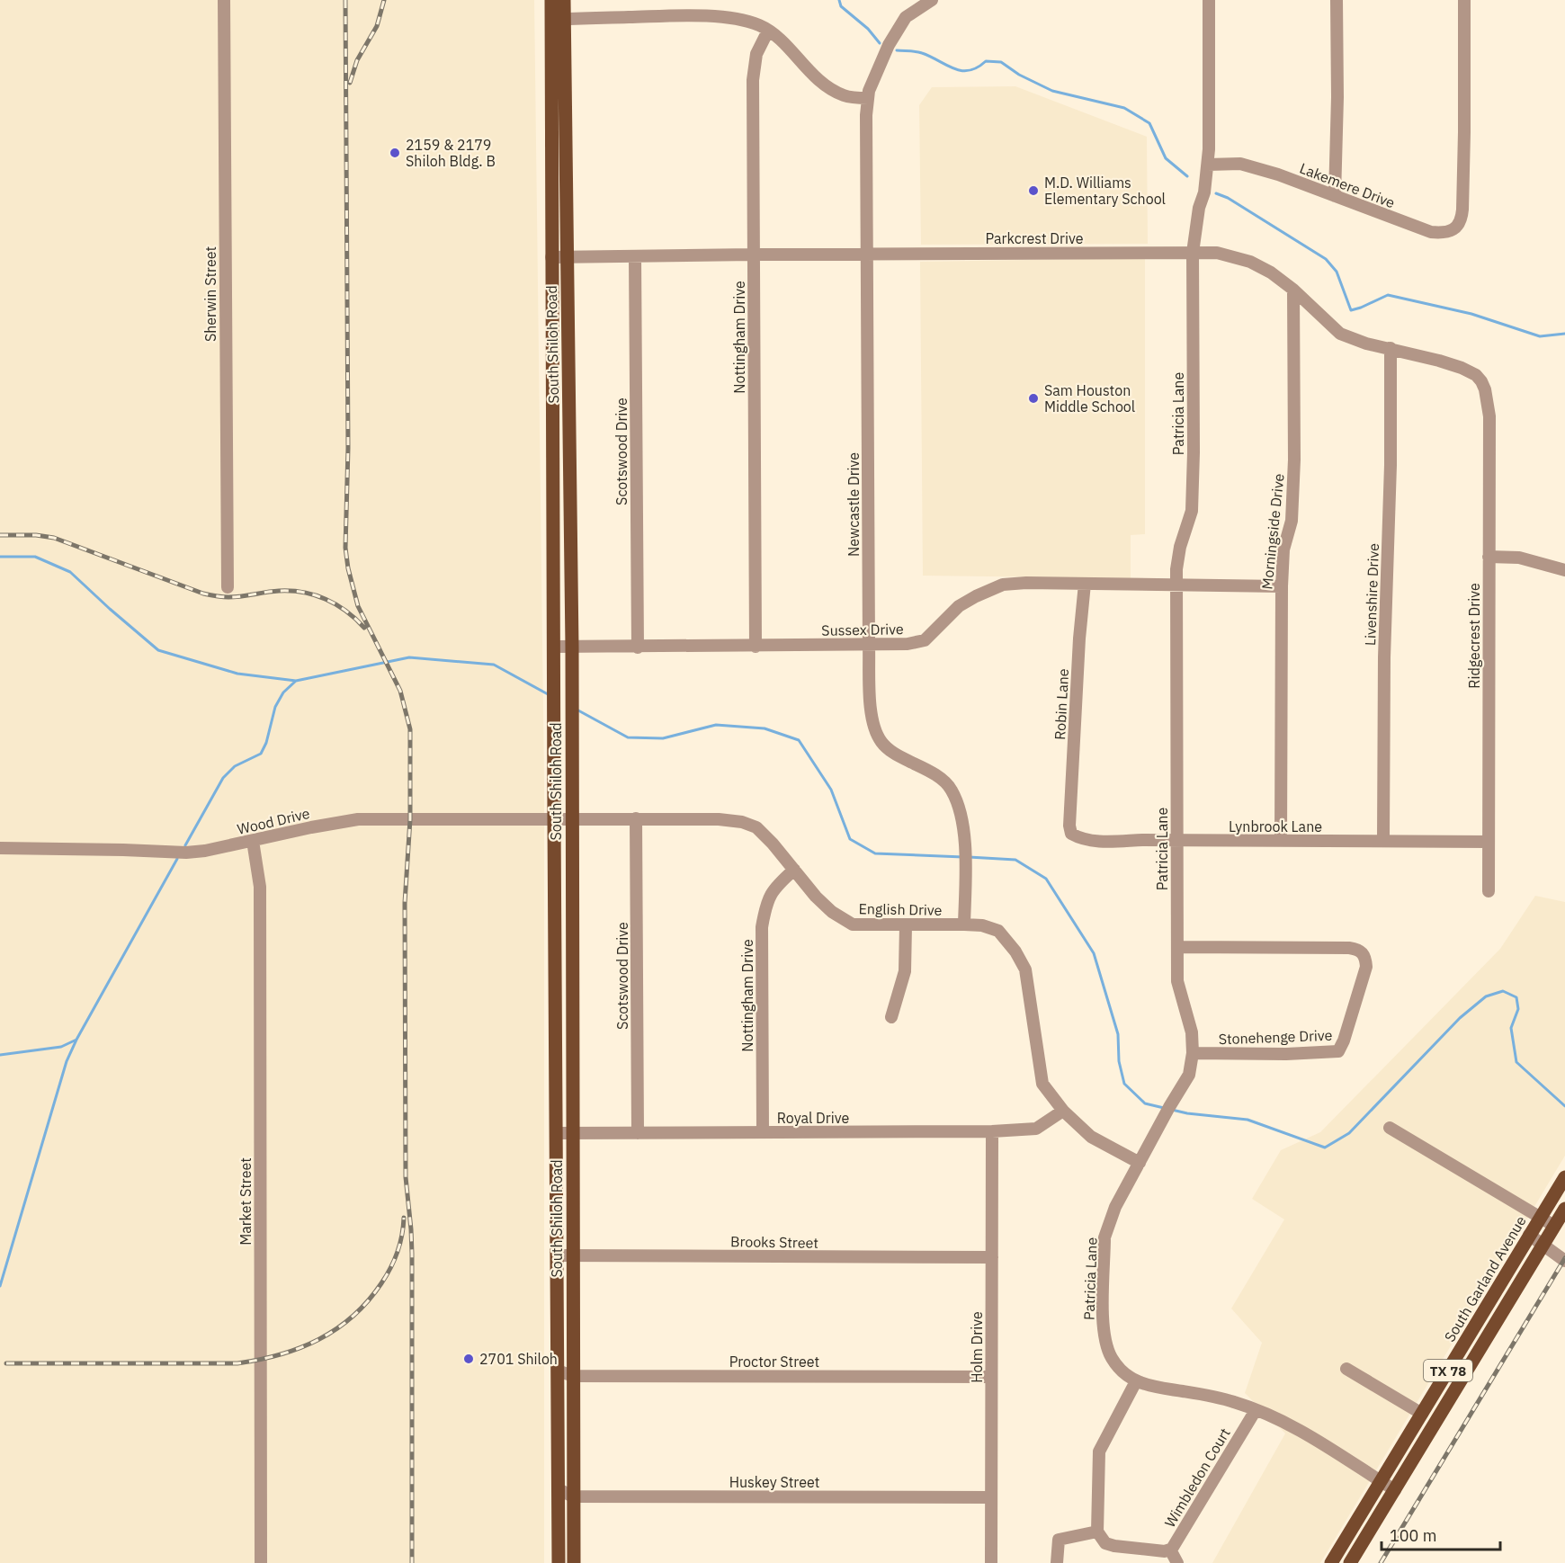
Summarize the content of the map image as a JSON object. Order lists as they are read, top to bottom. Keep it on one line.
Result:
{"streets":{"main road":["South Shiloh Road","South Garland Avenue","TX 78"],"street":["Lakemere Drive","Parkcrest Drive","Sherwin Street","Nottingham Drive","Patricia Lane","Scotswood Drive","Newcastle Drive","Morningside Drive","Livenshire Drive","Sussex Drive","Ridgecrest Drive","Robin Lane","Wood Drive","Lynbrook Lane","English Drive","Stonehenge Drive","Royal Drive","Market Street","Brooks Street","Holm Drive","Proctor Street","Wimbledon Court","Huskey Street"]},"crossings":[["Lakemere Drive","Patricia Lane"],["Parkcrest Drive","Nottingham Drive"],["Parkcrest Drive","South Shiloh Road"],["Parkcrest Drive","Patricia Lane"],["Parkcrest Drive","Scotswood Drive"],["Parkcrest Drive","Newcastle Drive"],["Parkcrest Drive","Morningside Drive"],["Parkcrest Drive","Livenshire Drive"],["Parkcrest Drive","Ridgecrest Drive"],["Nottingham Drive","Sussex Drive"],["Nottingham Drive","English Drive"],["Nottingham Drive","Royal Drive"],["South Shiloh Road","Sussex Drive"],["South Shiloh Road","Wood Drive"],["South Shiloh Road","English Drive"],["South Shiloh Road","Royal Drive"],["South Shiloh Road","Brooks Street"],["South Shiloh Road","Proctor Street"],["South Shiloh Road","Huskey Street"],["Patricia Lane","Sussex Drive"],["Patricia Lane","Lynbrook Lane"],["Patricia Lane","English Drive"],["Patricia Lane","Stonehenge Drive"],["Patricia Lane","South Garland Avenue"],["Patricia Lane","TX 78"],["Patricia Lane","Wimbledon Court"],["Scotswood Drive","Sussex Drive"],["Scotswood Drive","English Drive"],["Scotswood Drive","Royal Drive"],["Newcastle Drive","Sussex Drive"],["Newcastle Drive","English Drive"],["Morningside Drive","Sussex Drive"],["Morningside Drive","Lynbrook Lane"],["Livenshire Drive","Lynbrook Lane"],["Sussex Drive","Robin Lane"],["Ridgecrest Drive","Lynbrook Lane"],["Robin Lane","Lynbrook Lane"],["Wood Drive","English Drive"],["Wood Drive","Market Street"],["English Drive","Royal Drive"],["Royal Drive","Holm Drive"],["Brooks Street","Holm Drive"],["Holm Drive","Proctor Street"],["Holm Drive","Huskey Street"]],"places":["2159 & 2179 Shiloh Bldg. B","M.D. Williams Elementary School","Sam Houston Middle School","2701 Shiloh"],"scale_bar":"100 m"}
